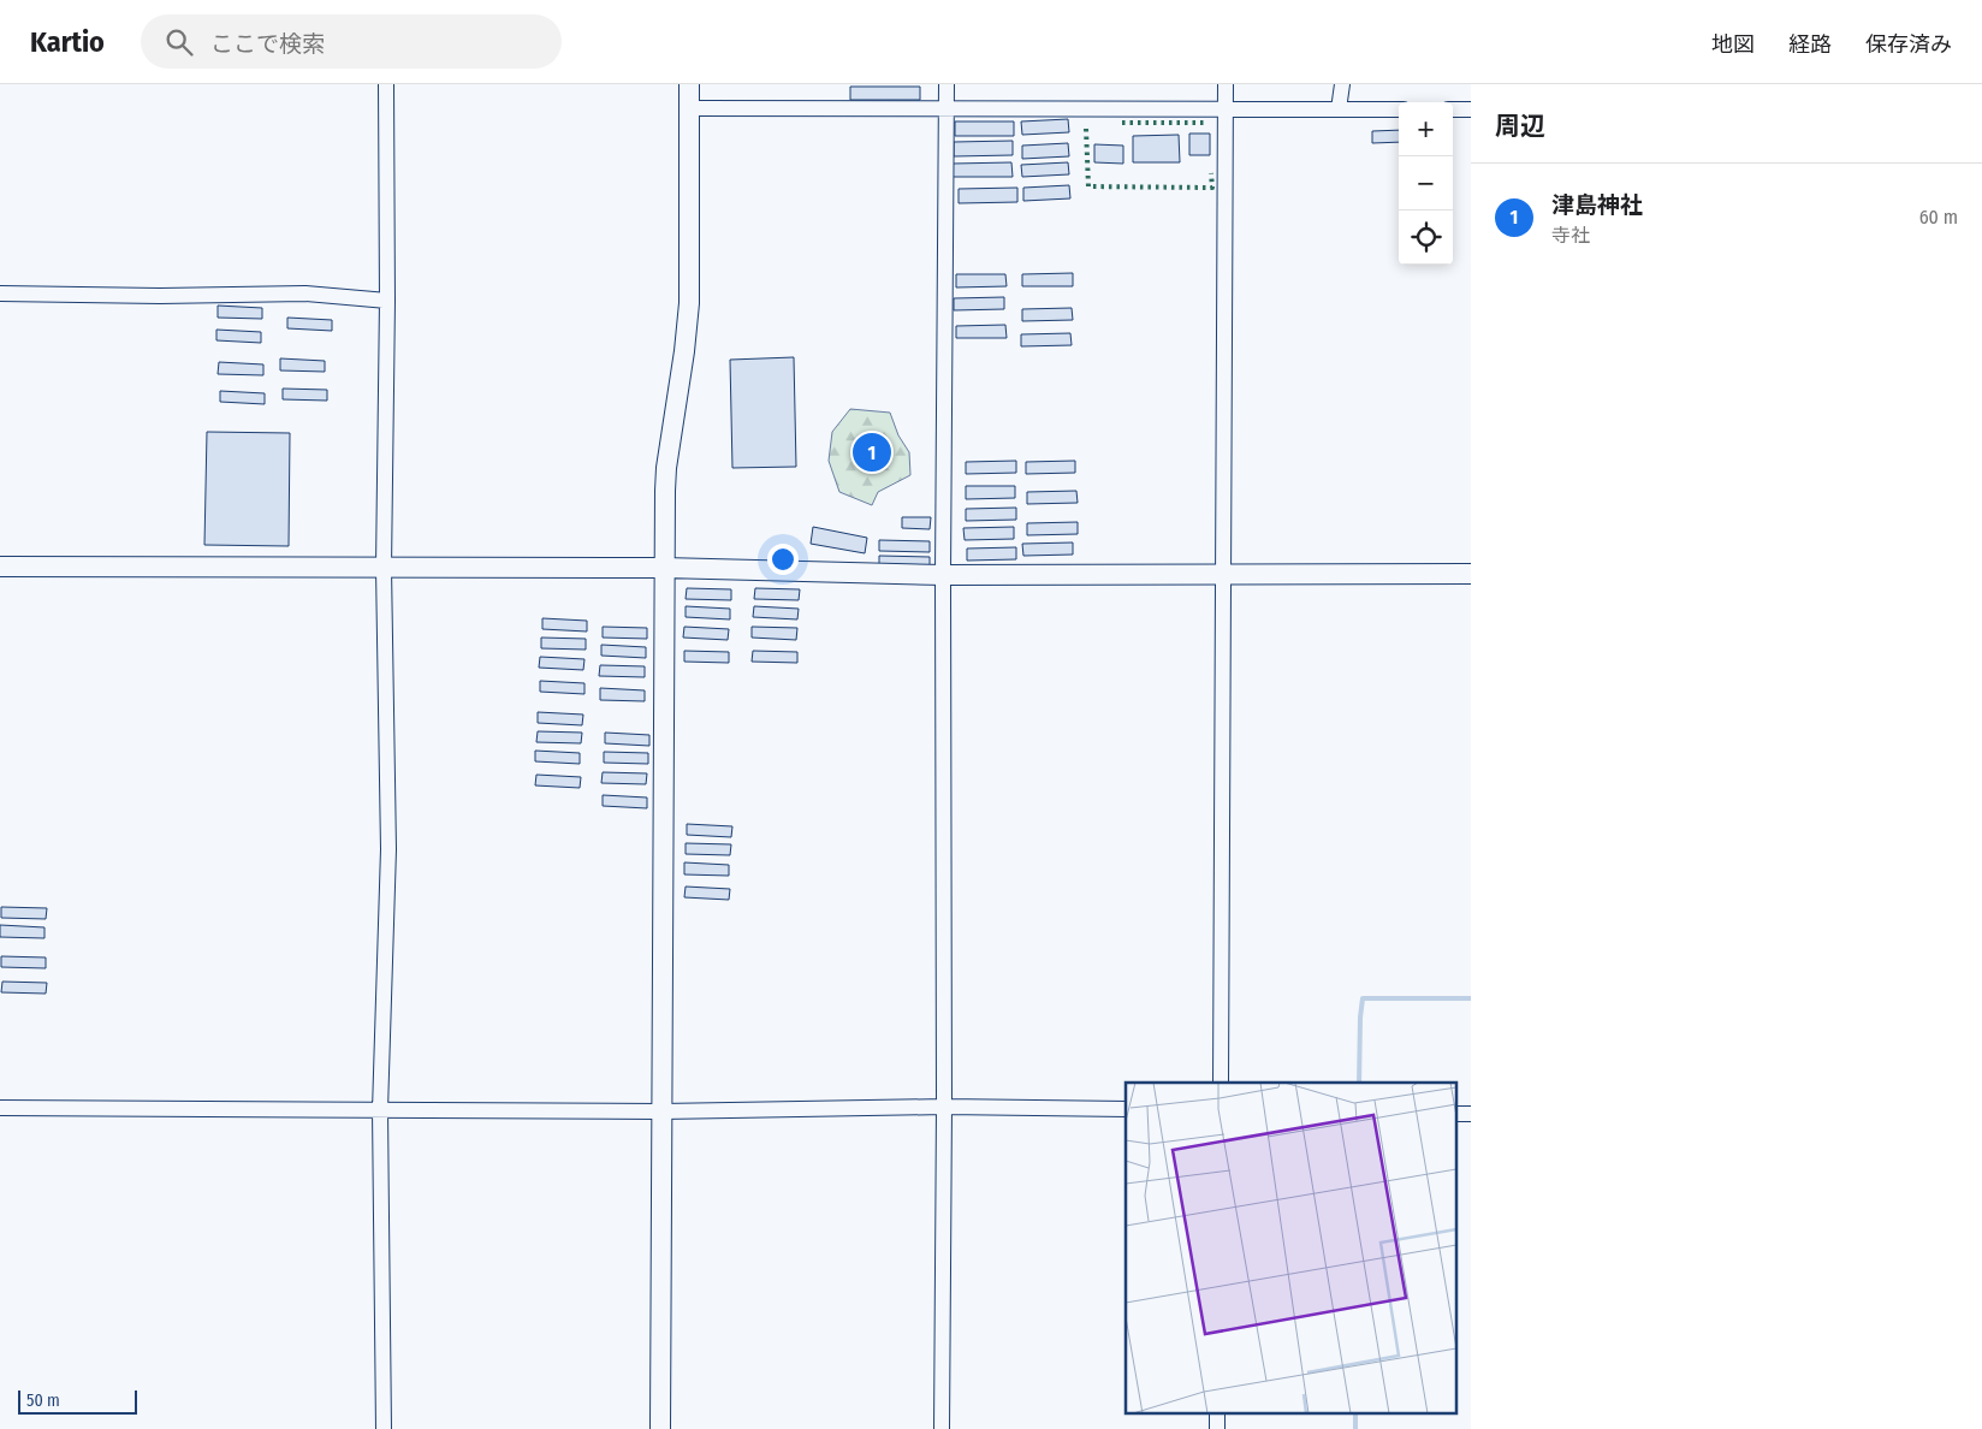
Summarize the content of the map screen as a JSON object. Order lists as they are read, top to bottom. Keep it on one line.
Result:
{"scale_bar":"50 m","page":{"header":"Kartio","search":"ここで検索","nav":["地図","経路","保存済み"],"heading":"周辺","map_buttons":["+","−"],"list":[{"mark":"1","name":"津島神社","note":"寺社","value":"60 m"}],"pins":"1","scale":"50 m"}}
